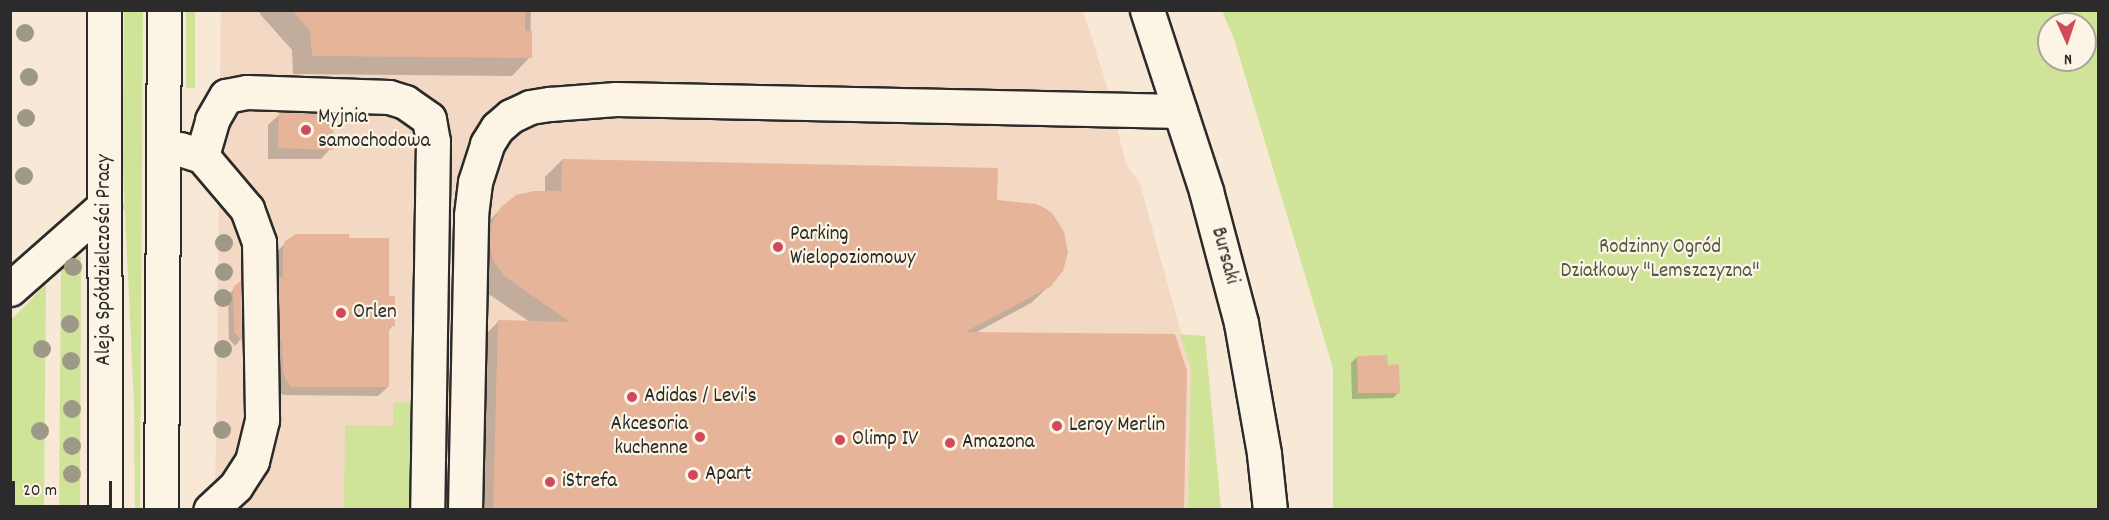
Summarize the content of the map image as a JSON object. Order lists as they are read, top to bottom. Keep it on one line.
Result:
{"streets":{"main road":["Bursaki","Aleja Spółdzielczości Pracy"]},"parks":["Rodzinny Ogród Działkowy \"Lemszczyzna\""],"places":["Myjnia samochodowa","Parking Wielopoziomowy","Orlen","Adidas / Levi's","Leroy Merlin","Akcesoria kuchenne","Olimp IV","Amazona","Apart","iStrefa"],"scale_bar":"20 m","north":"bottom"}
